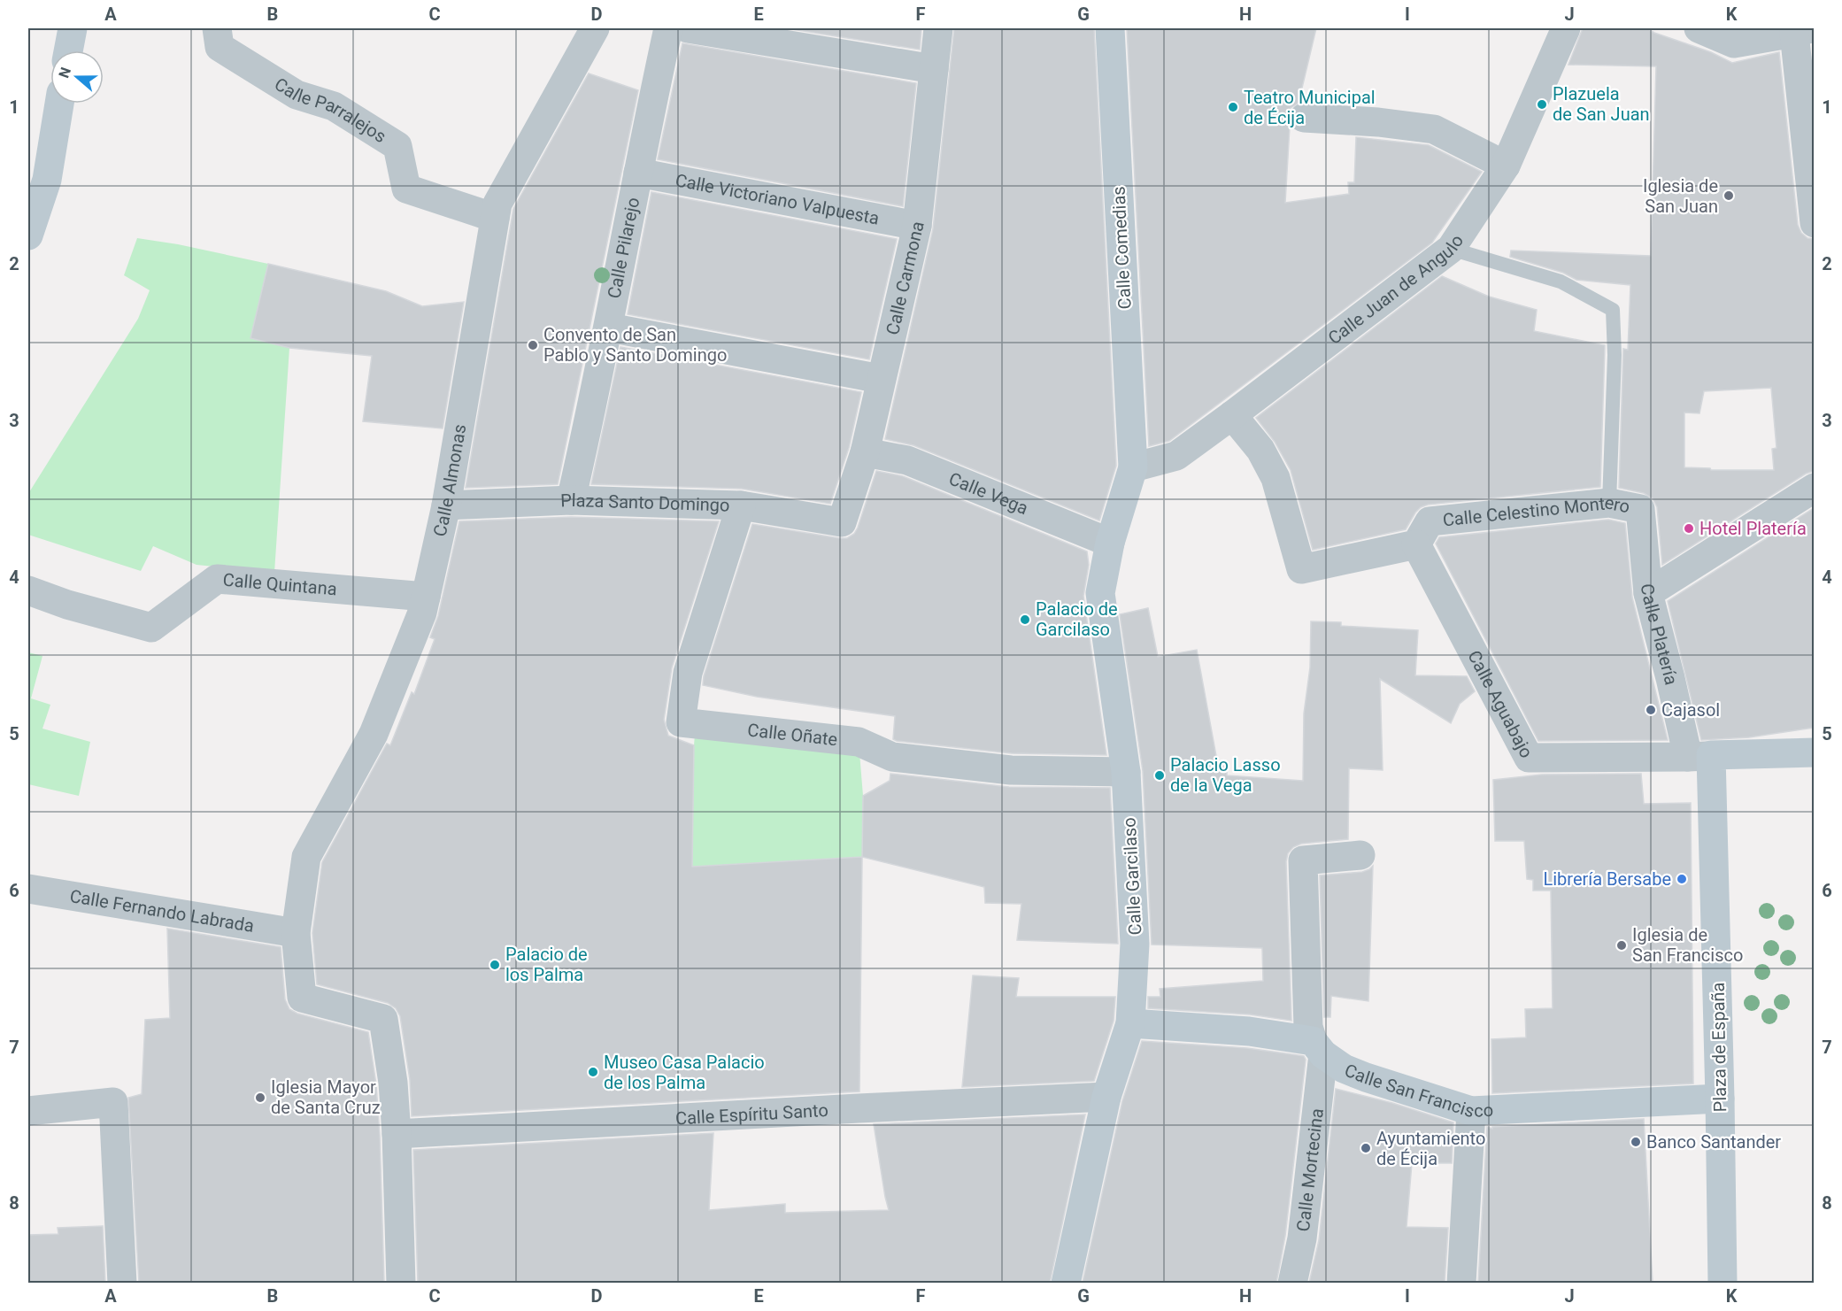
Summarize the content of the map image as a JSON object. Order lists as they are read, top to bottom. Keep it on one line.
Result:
{"streets":{"street":["Calle Parralejos","Calle Victoriano Valpuesta","Calle Comedias","Calle Pilarejo","Calle Carmona","Calle Juan de Angulo","Calle Almonas","Calle Vega","Plaza Santo Domingo","Calle Celestino Montero","Calle Quintana","Calle Platería","Calle Aguabajo","Calle Oñate","Calle Garcilaso","Calle Fernando Labrada","Plaza de España","Calle San Francisco","Calle Espíritu Santo","Calle Mortecina"]},"crossings":[["Calle Parralejos","Calle Almonas"],["Calle Victoriano Valpuesta","Calle Pilarejo"],["Calle Victoriano Valpuesta","Calle Carmona"],["Calle Comedias","Calle Juan de Angulo"],["Calle Comedias","Calle Garcilaso"],["Calle Pilarejo","Plaza Santo Domingo"],["Calle Carmona","Calle Vega"],["Calle Carmona","Plaza Santo Domingo"],["Calle Juan de Angulo","Calle Garcilaso"],["Calle Almonas","Plaza Santo Domingo"],["Calle Almonas","Calle Quintana"],["Calle Almonas","Calle Fernando Labrada"],["Calle Almonas","Calle Espíritu Santo"],["Calle Vega","Calle Garcilaso"],["Plaza Santo Domingo","Calle Oñate"],["Calle Celestino Montero","Calle Platería"],["Calle Celestino Montero","Calle Aguabajo"],["Calle Platería","Calle Aguabajo"],["Calle Platería","Plaza de España"],["Calle Aguabajo","Plaza de España"],["Calle Oñate","Calle Garcilaso"],["Calle Garcilaso","Calle San Francisco"],["Calle Garcilaso","Calle Espíritu Santo"],["Plaza de España","Calle San Francisco"],["Calle San Francisco","Calle Mortecina"]],"places":["Plazuela de San Juan","Teatro Municipal de Écija","Iglesia de San Juan","Convento de San Pablo y Santo Domingo","Hotel Platería","Palacio de Garcilaso","Cajasol","Palacio Lasso de la Vega","Librería Bersabe","Iglesia de San Francisco","Palacio de los Palma","Museo Casa Palacio de los Palma","Iglesia Mayor de Santa Cruz","Banco Santander","Ayuntamiento de Écija"],"north":"left","grid":{"columns":["A","B","C","D","E","F","G","H","I","J","K"],"rows":["1","2","3","4","5","6","7","8"]}}
